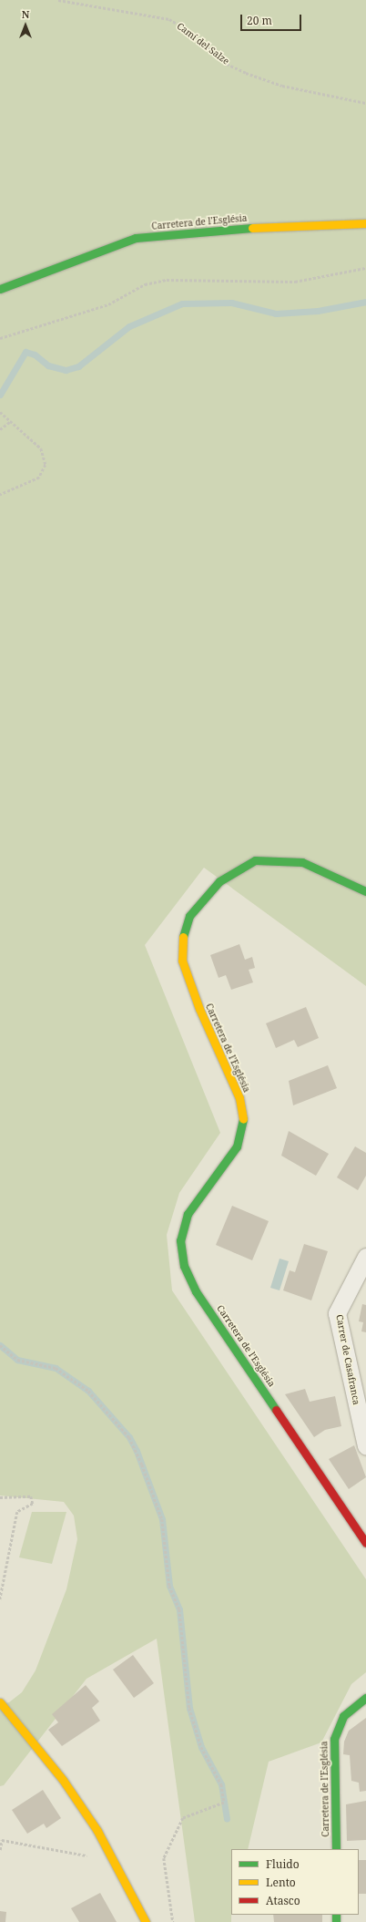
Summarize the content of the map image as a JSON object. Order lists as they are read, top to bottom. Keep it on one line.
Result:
{"streets":{"main road":["Carretera de l'Església"],"street":["Carrer de Casafranca"],"path":["Camí del Salze"]},"legend":["Fluido","Lento","Atasco"],"scale_bar":"20 m","north":"top"}
